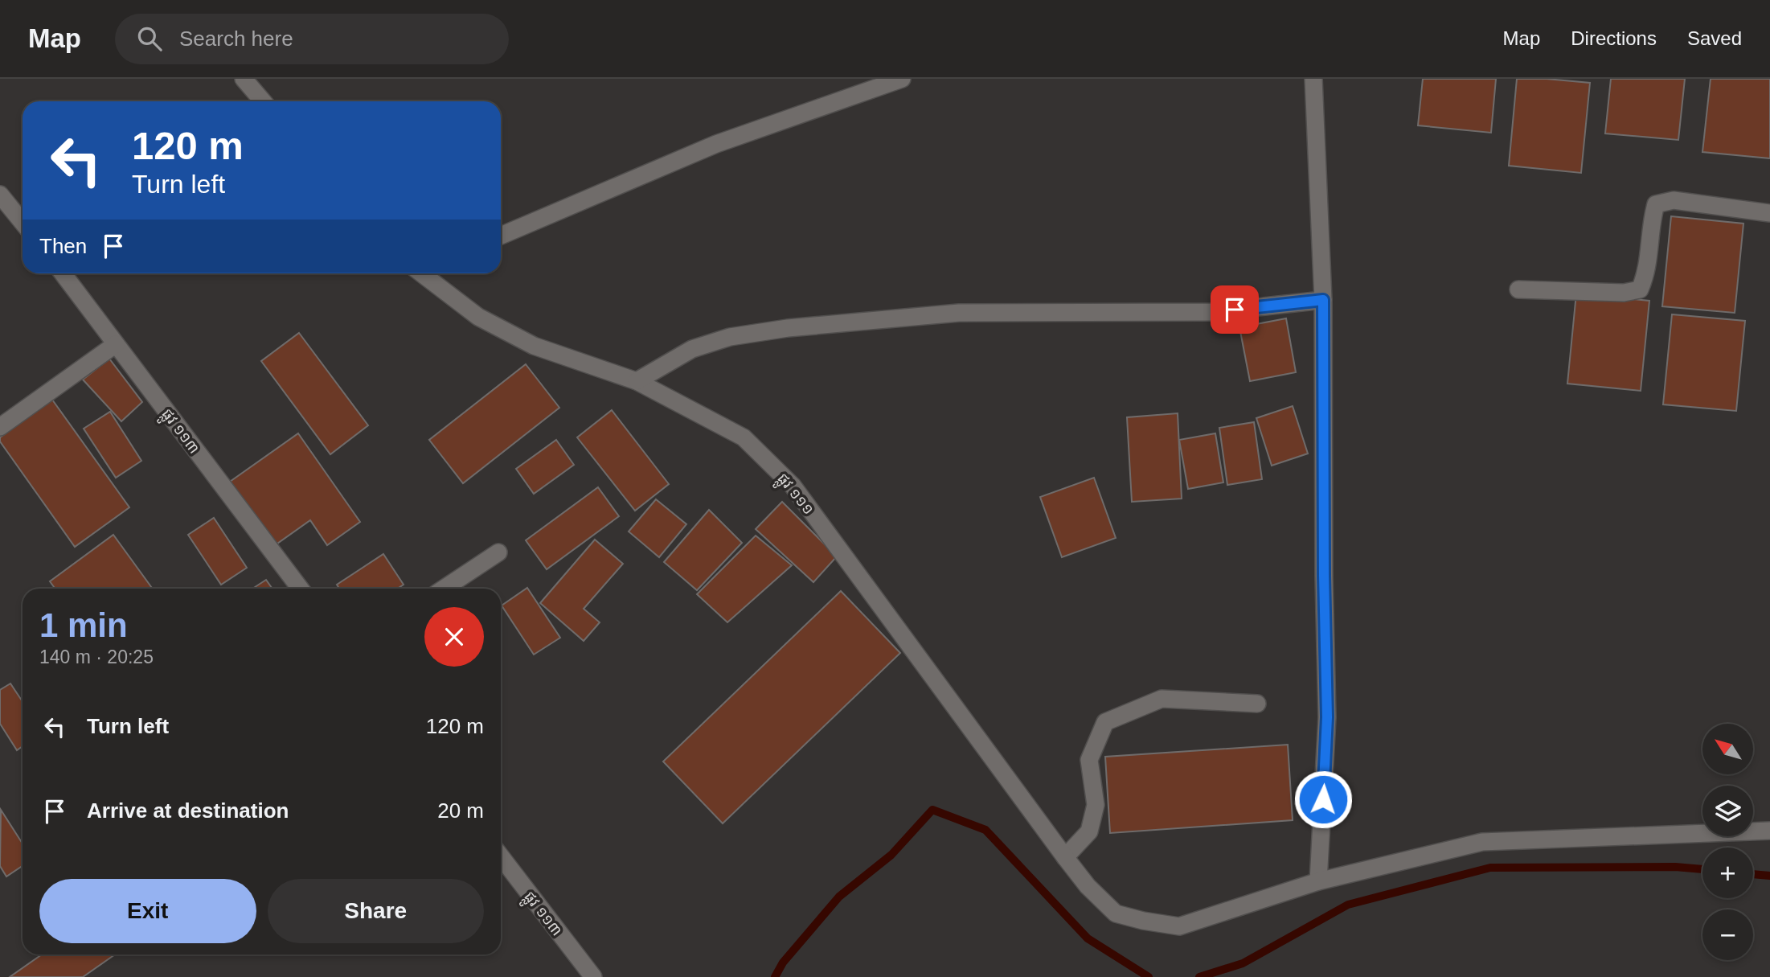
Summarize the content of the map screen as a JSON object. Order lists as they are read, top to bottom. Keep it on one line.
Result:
{"streets":{"street":["ផ្លូវ ១១៣","ផ្លូវ ១១១"]},"north":"top left","page":{"header":"Map","search":"Search here","nav":["Map","Directions","Saved"],"turn":["120 m","Turn left"],"then":"Then","heading":["1 min","140 m · 20:25"],"list":[{"name":"Turn left","value":"120 m"},{"name":"Arrive at destination","value":"20 m"}],"map_buttons":["+","−"],"buttons":["Exit","Share"]}}
